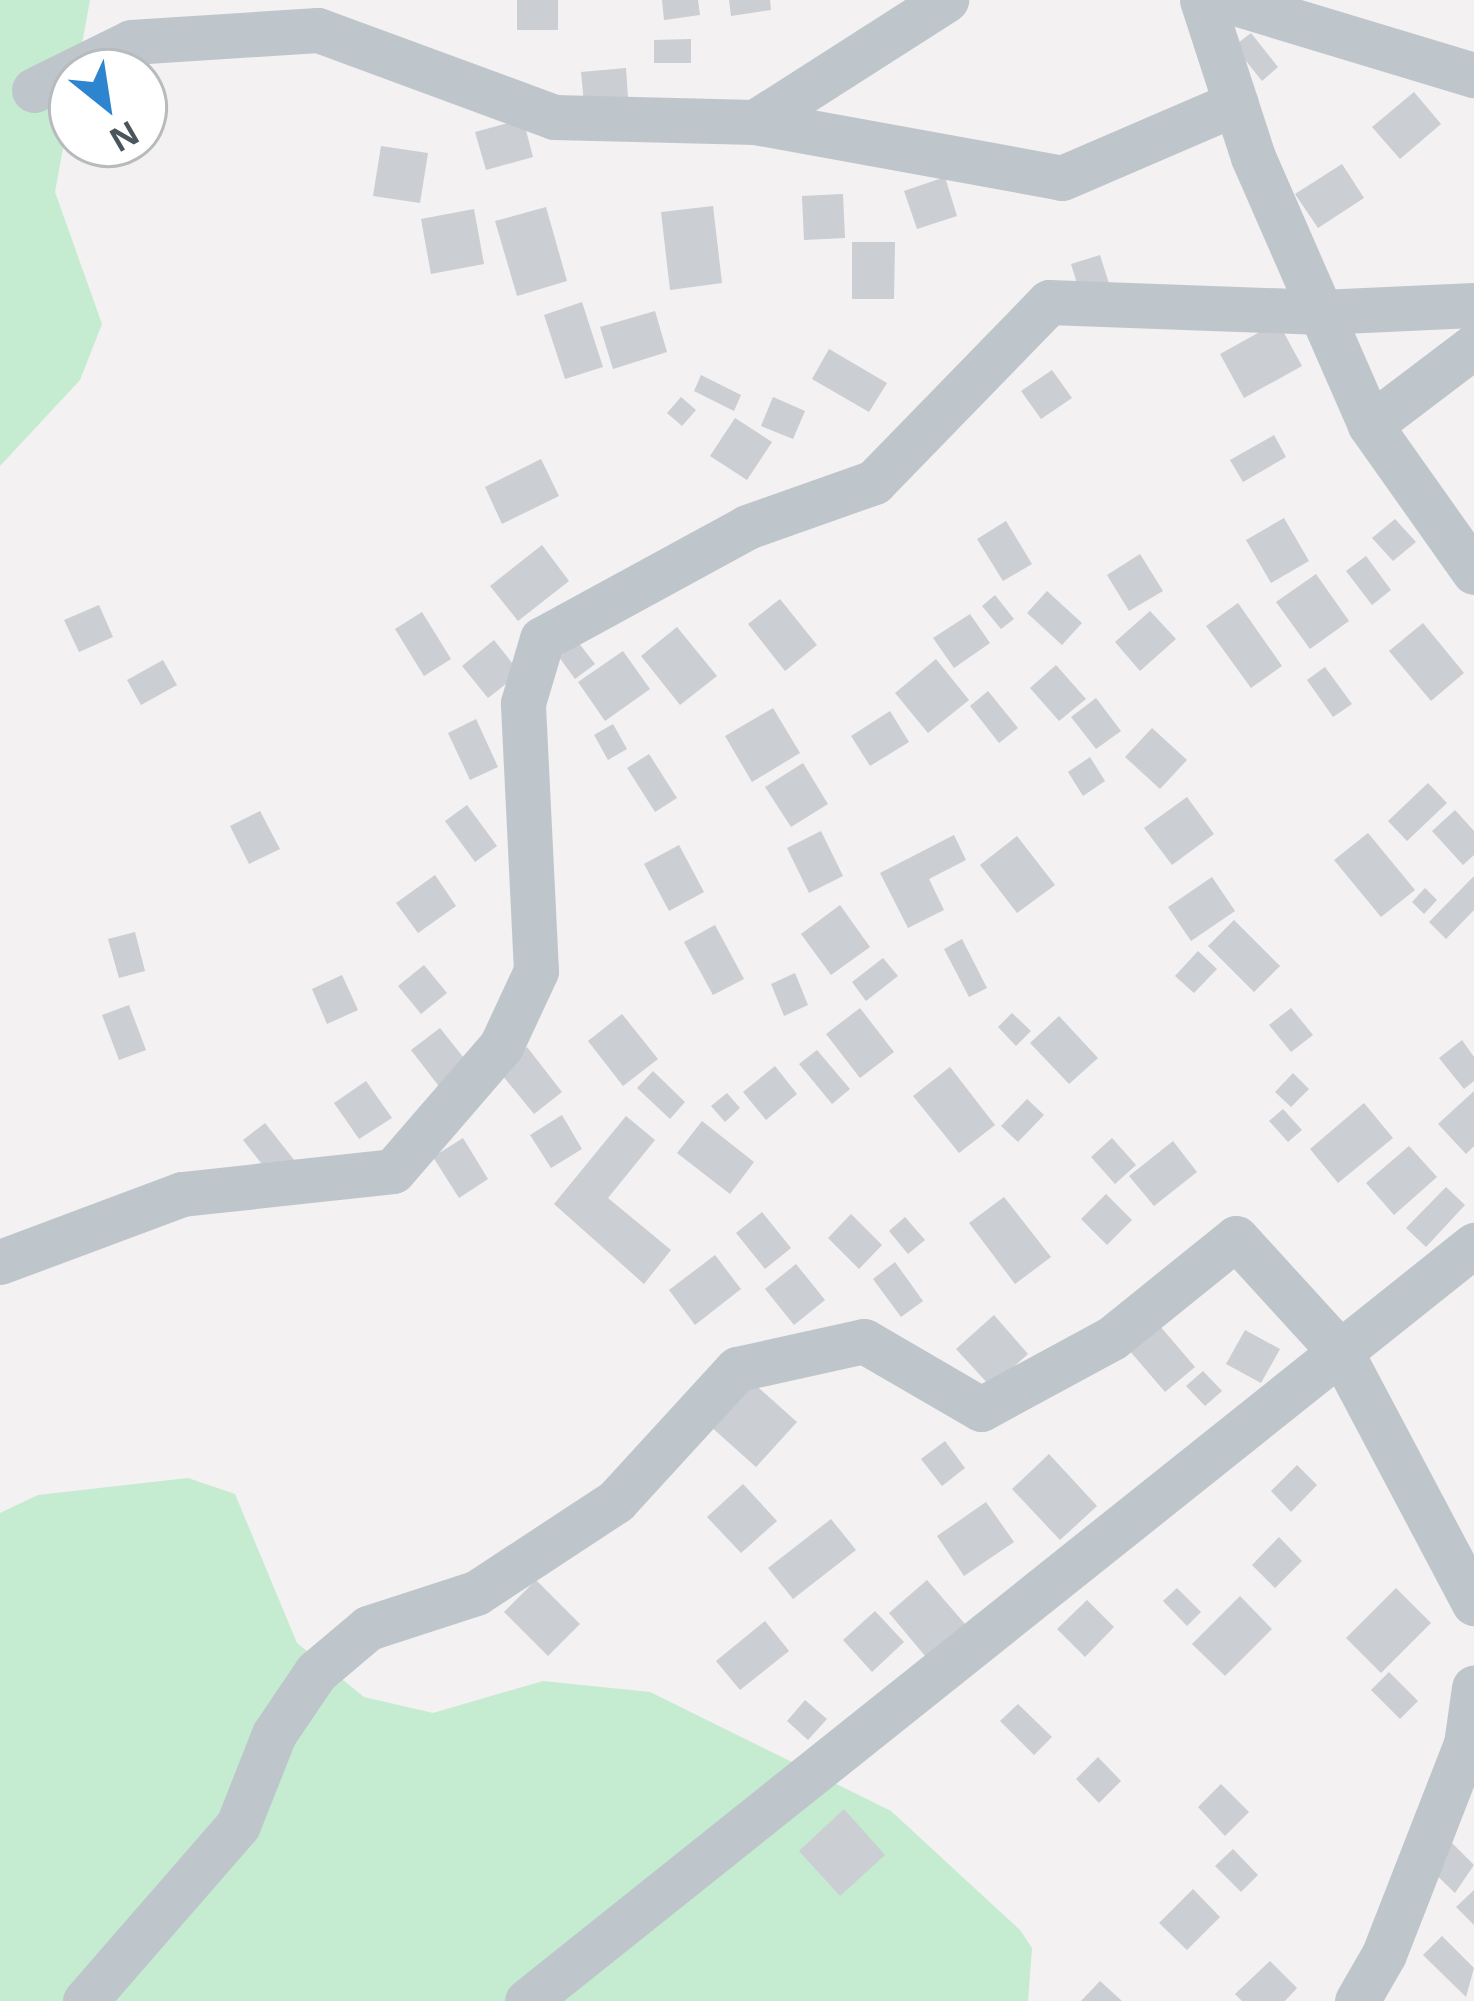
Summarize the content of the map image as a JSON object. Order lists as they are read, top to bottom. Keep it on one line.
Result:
{"north":"bottom right"}
